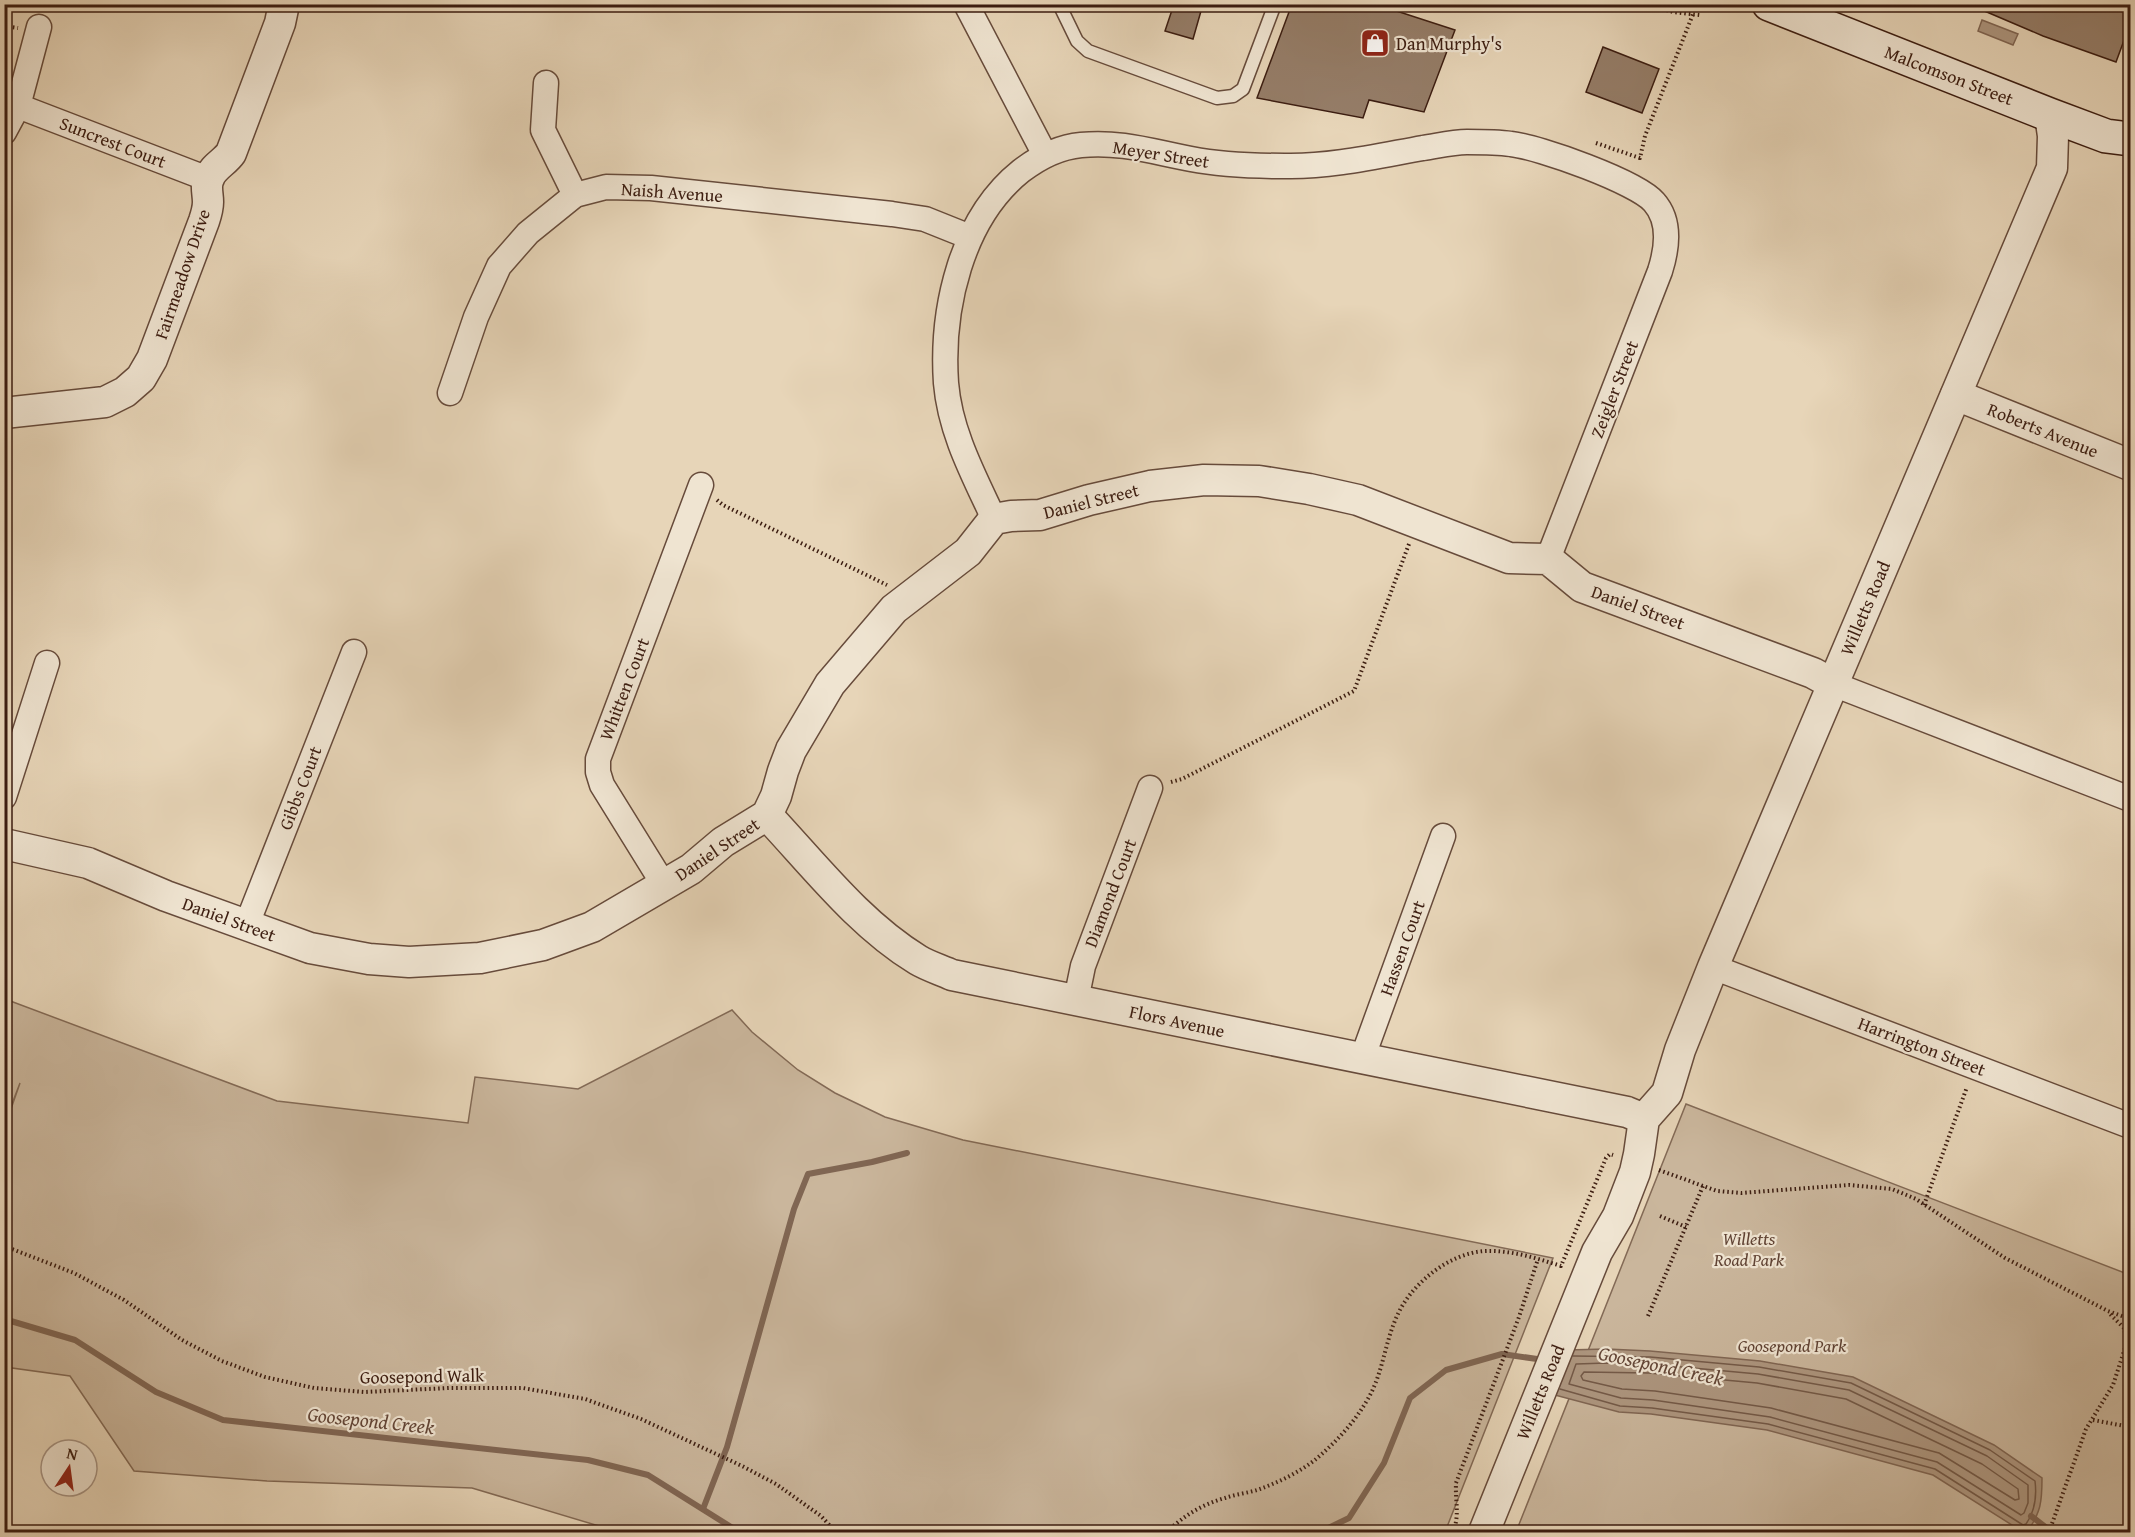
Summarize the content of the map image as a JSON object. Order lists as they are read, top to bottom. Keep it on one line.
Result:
{"streets":{"main road":["Malcomson Street"],"street":["Suncrest Court","Meyer Street","Naish Avenue","Fairmeadow Drive","Zeigler Street","Roberts Avenue","Daniel Street","Willetts Road","Whitten Court","Gibbs Court","Diamond Court","Hassen Court","Flors Avenue","Harrington Street"],"path":["Goosepond Walk"]},"crossings":[["Malcomson Street","Willetts Road"],["Suncrest Court","Fairmeadow Drive"],["Meyer Street","Naish Avenue"],["Meyer Street","Zeigler Street"],["Meyer Street","Daniel Street"],["Zeigler Street","Daniel Street"],["Roberts Avenue","Willetts Road"],["Daniel Street","Willetts Road"],["Daniel Street","Whitten Court"],["Daniel Street","Gibbs Court"],["Daniel Street","Flors Avenue"],["Willetts Road","Flors Avenue"],["Willetts Road","Harrington Street"],["Diamond Court","Flors Avenue"],["Hassen Court","Flors Avenue"]],"water":["Goosepond Creek"],"parks":["Willetts Road Park","Goosepond Park"],"places":{"shop":["Dan Murphy's"]},"north":"top"}
